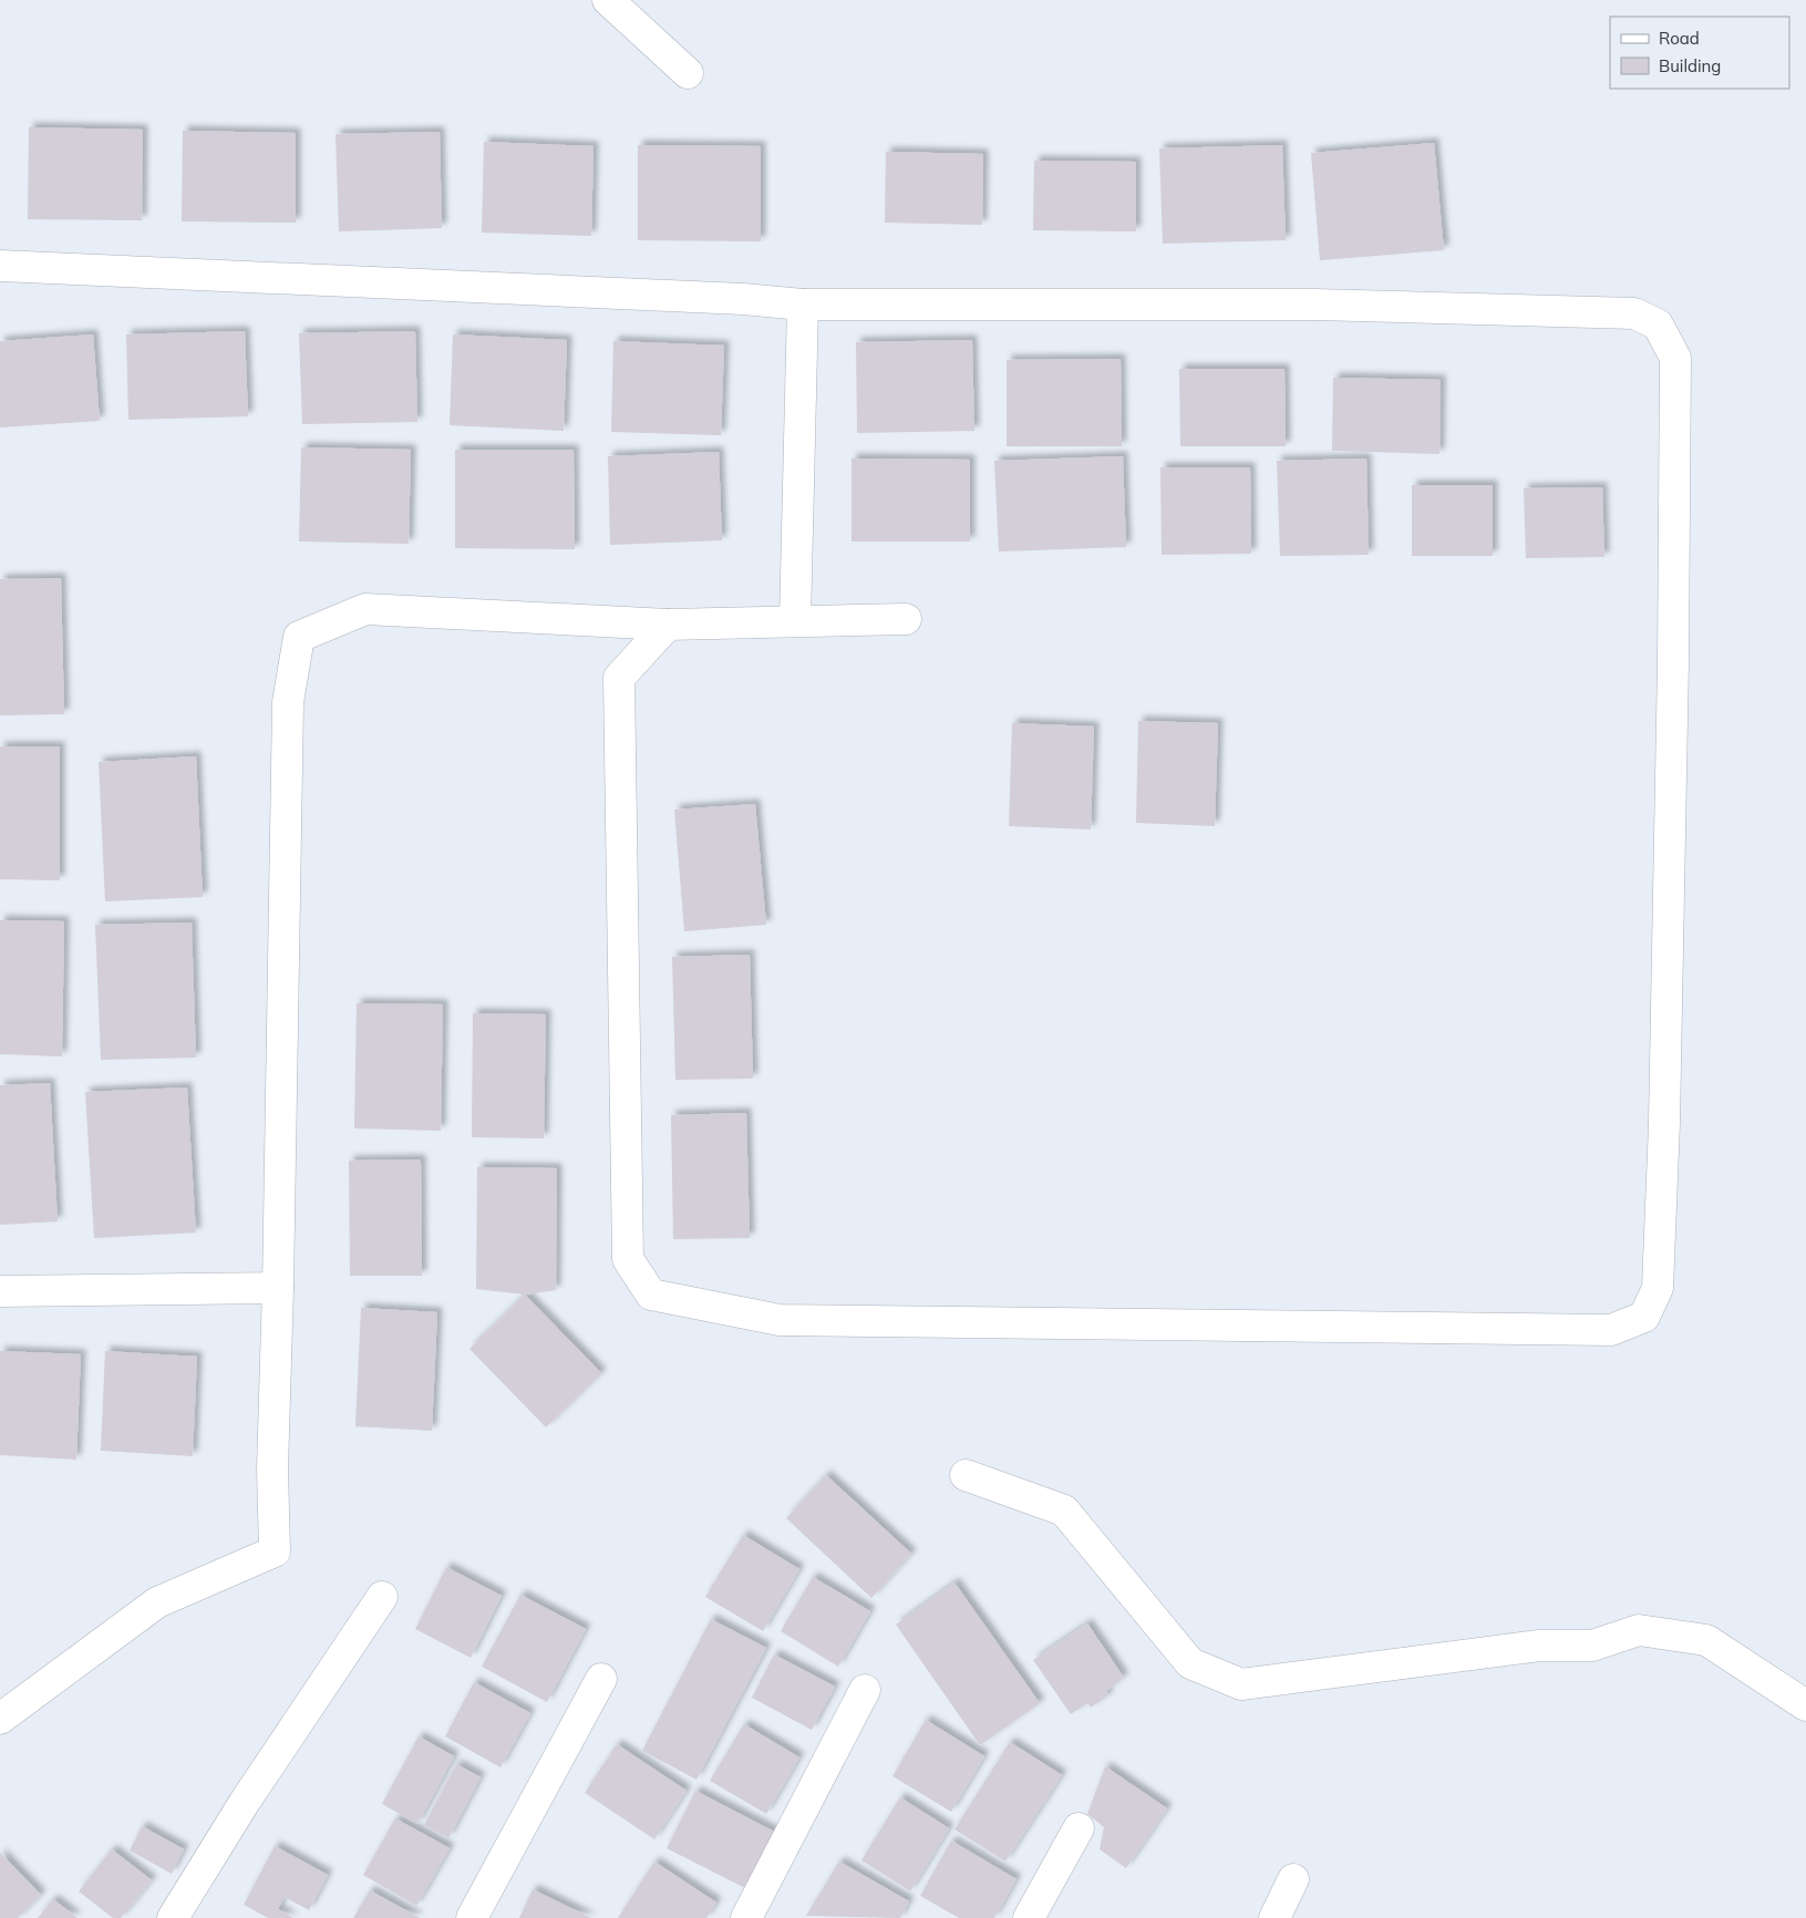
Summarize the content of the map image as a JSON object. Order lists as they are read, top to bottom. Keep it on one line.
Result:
{"legend":["Road","Building"]}
